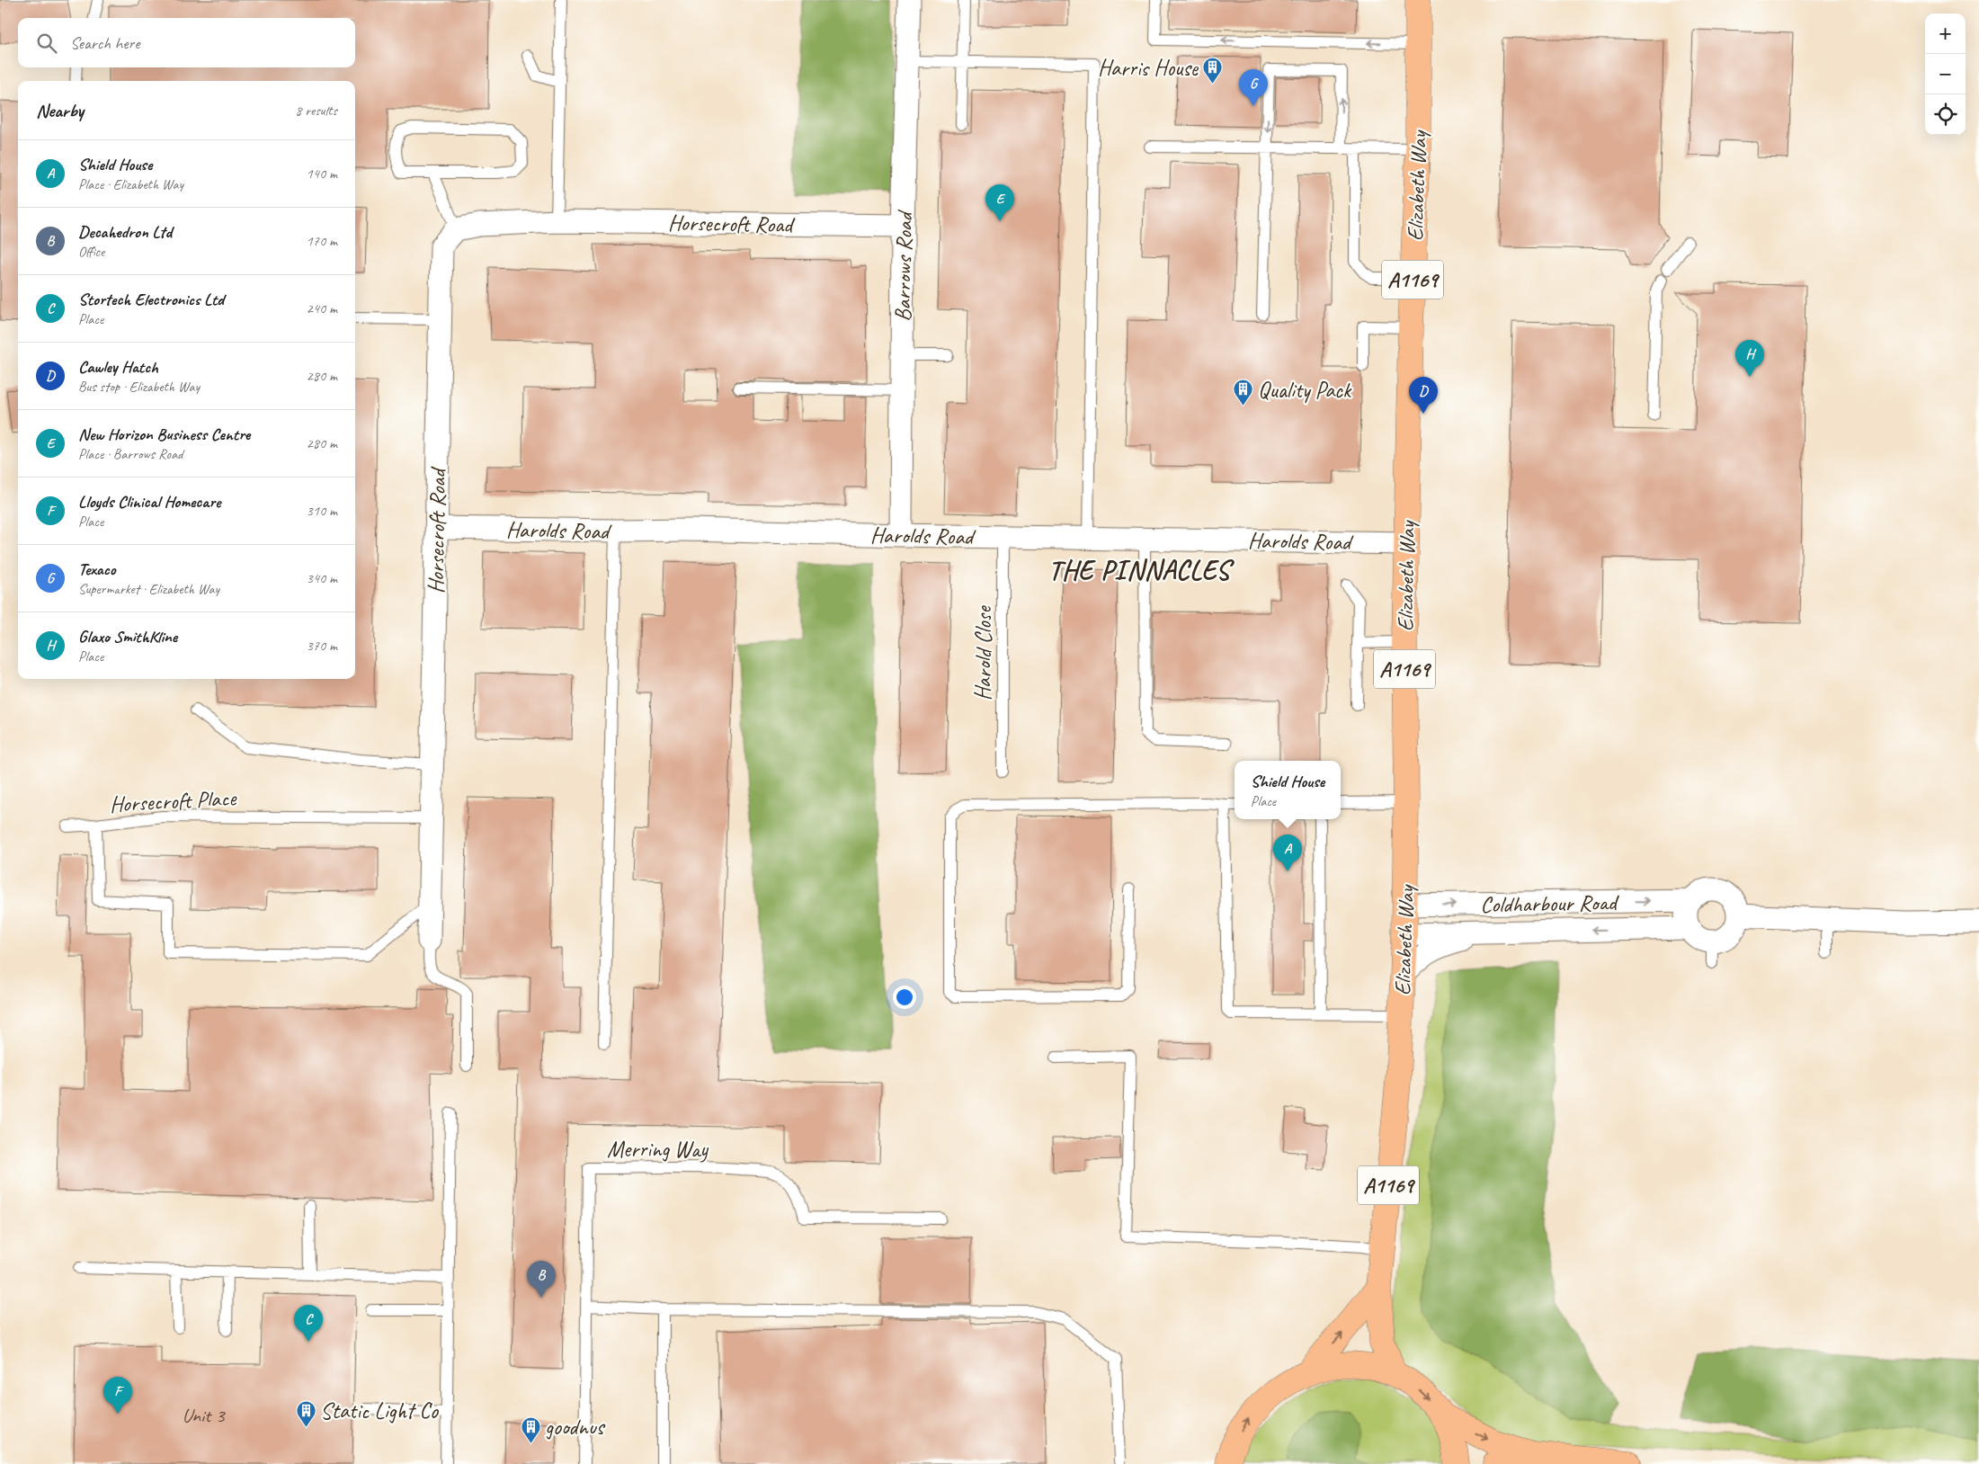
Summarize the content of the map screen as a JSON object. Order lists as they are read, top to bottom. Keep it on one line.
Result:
{"streets":{"main road":["Elizabeth Way","A1169"],"street":["Horsecroft Road","Barrows Road","Harolds Road","Coldharbour Road"],"lane":["Harold Close","Horsecroft Place","Merring Way"]},"crossings":[["Elizabeth Way","Harolds Road"],["Elizabeth Way","Coldharbour Road"],["Horsecroft Road","Barrows Road"],["Horsecroft Road","Harolds Road"],["Horsecroft Road","Horsecroft Place"],["Barrows Road","Harolds Road"],["Harolds Road","Harold Close"]],"districts":["THE PINNACLES"],"places":{"building":["Harris House","Quality Pack","Static Light Co","goodnus"]},"house_numbers":["Unit 3"],"page":{"map_buttons":["+","−"],"search":"Search here","pins":["G","E","H","D","A","B","C","F"],"heading":["Nearby","8 results"],"list":[{"mark":"A","name":"Shield House","note":"Place · Elizabeth Way","value":"140 m"},{"mark":"B","name":"Decahedron Ltd","note":"Office","value":"170 m"},{"mark":"C","name":"Stortech Electronics Ltd","note":"Place","value":"240 m"},{"mark":"D","name":"Cawley Hatch","note":"Bus stop · Elizabeth Way","value":"280 m"},{"mark":"E","name":"New Horizon Business Centre","note":"Place · Barrows Road","value":"280 m"},{"mark":"F","name":"Lloyds Clinical Homecare","note":"Place","value":"310 m"},{"mark":"G","name":"Texaco","note":"Supermarket · Elizabeth Way","value":"340 m"},{"mark":"H","name":"Glaxo SmithKline","note":"Place","value":"370 m"}],"popup":["Shield House","Place"]}}
